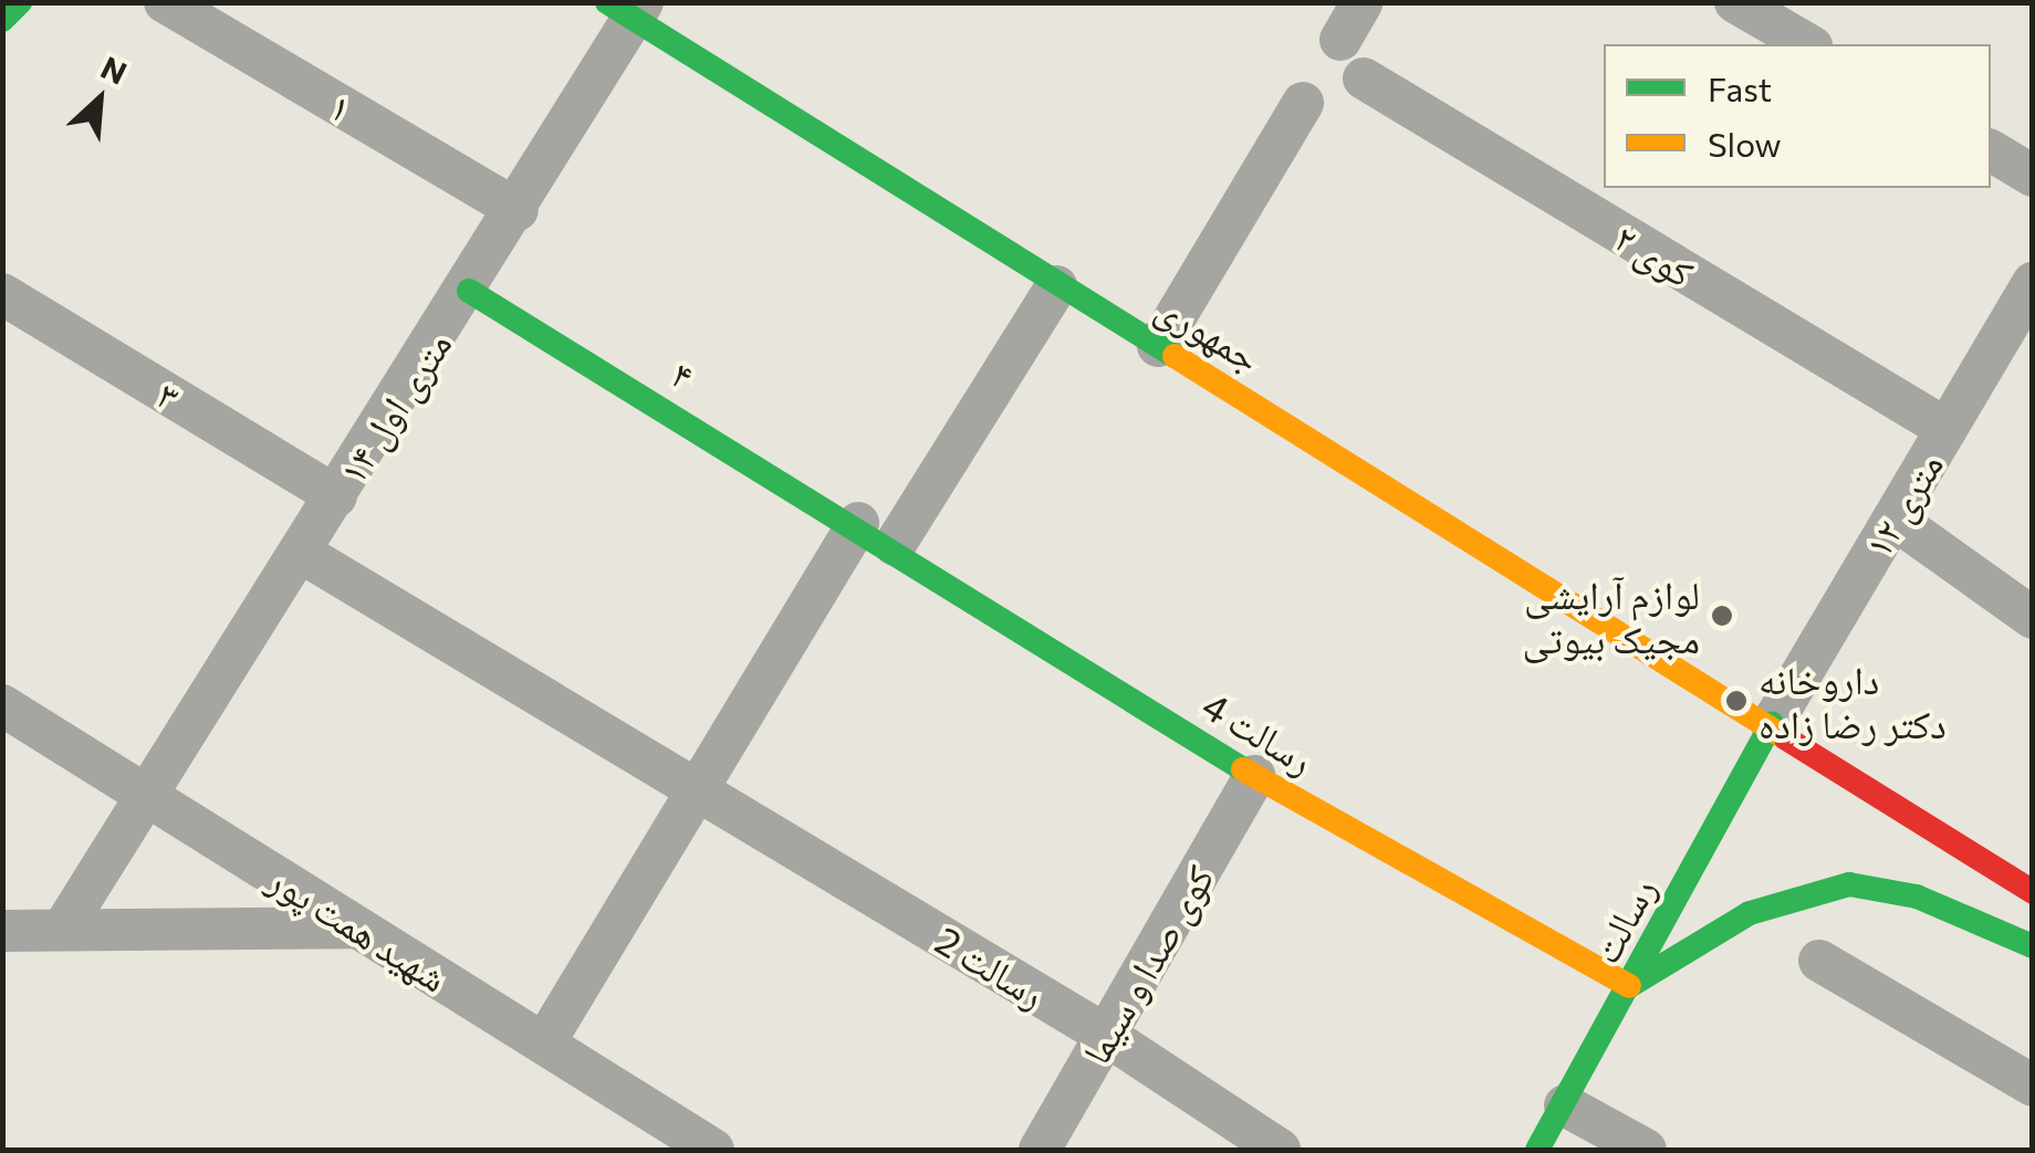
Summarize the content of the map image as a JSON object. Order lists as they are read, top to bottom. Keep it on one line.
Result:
{"streets":{"main road":["جمهوری","۴","رسالت 4","رسالت"],"street":["۱","کوی ۲","۳","۱۴ متری اول","۱۲ متری","شهید همت پور","کوی صدا و سیما","رسالت 2"]},"crossings":[["۱","۱۴ متری اول"],["کوی ۲","۱۲ متری"],["جمهوری","۱۴ متری اول"],["جمهوری","۱۲ متری"],["جمهوری","رسالت"],["۴","۱۴ متری اول"],["۴","رسالت 4"],["۳","۱۴ متری اول"],["۱۴ متری اول","شهید همت پور"],["۱۴ متری اول","رسالت 2"],["۱۲ متری","رسالت"],["رسالت 4","رسالت"],["رسالت 4","کوی صدا و سیما"],["کوی صدا و سیما","رسالت 2"]],"places":["لوازم آرایشی مجیک بیوتی","داروخانه دکتر رضا زاده"],"legend":["Fast","Slow"],"north":"top right"}
